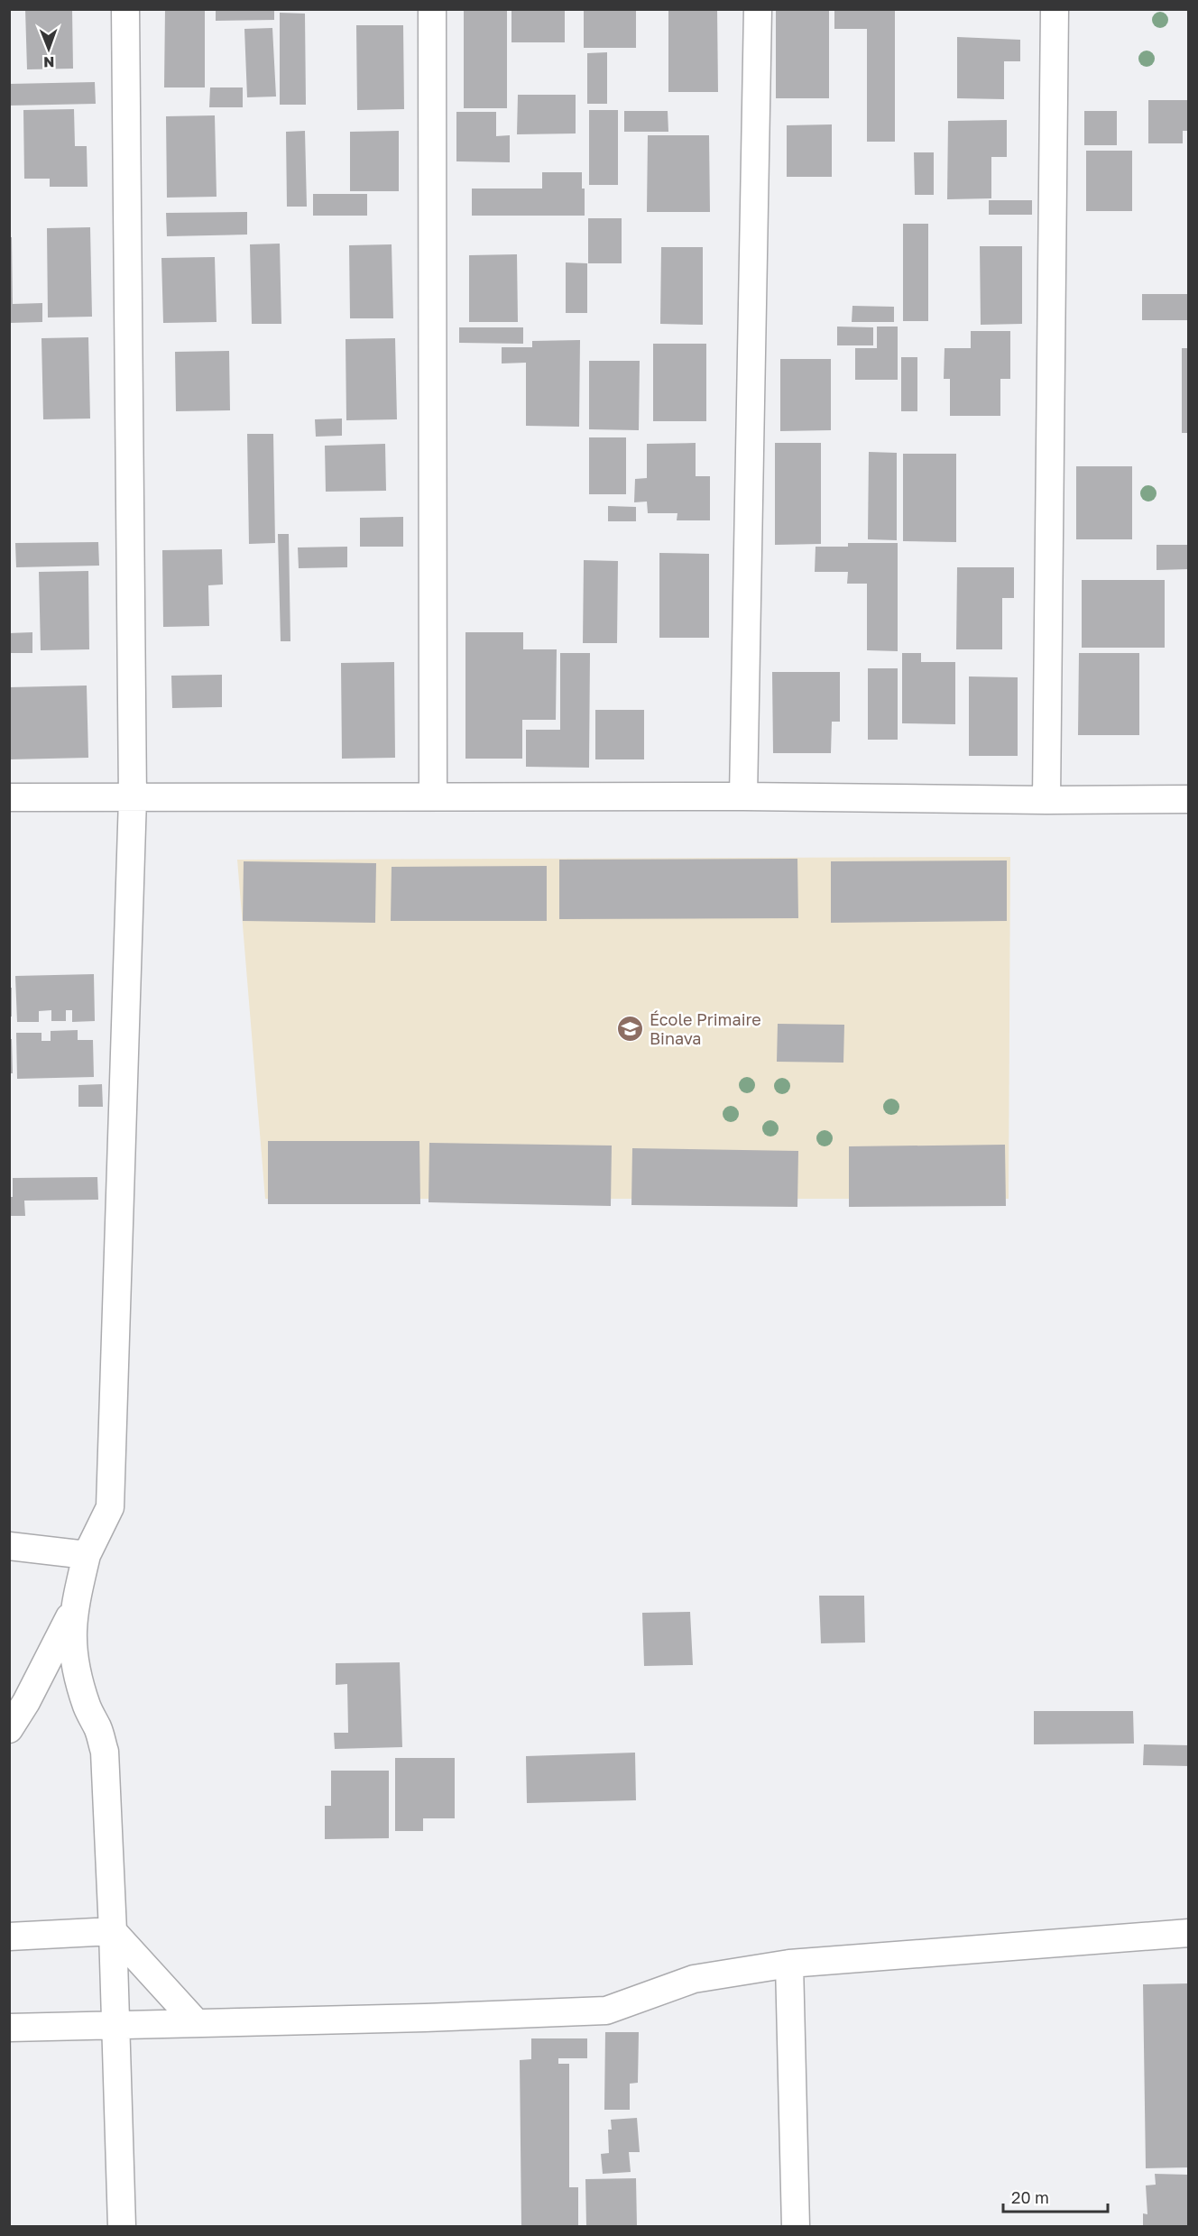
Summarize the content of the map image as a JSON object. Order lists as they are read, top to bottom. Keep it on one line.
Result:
{"places":{"school or university":["École Primaire Binava"]},"scale_bar":"20 m","north":"bottom"}
